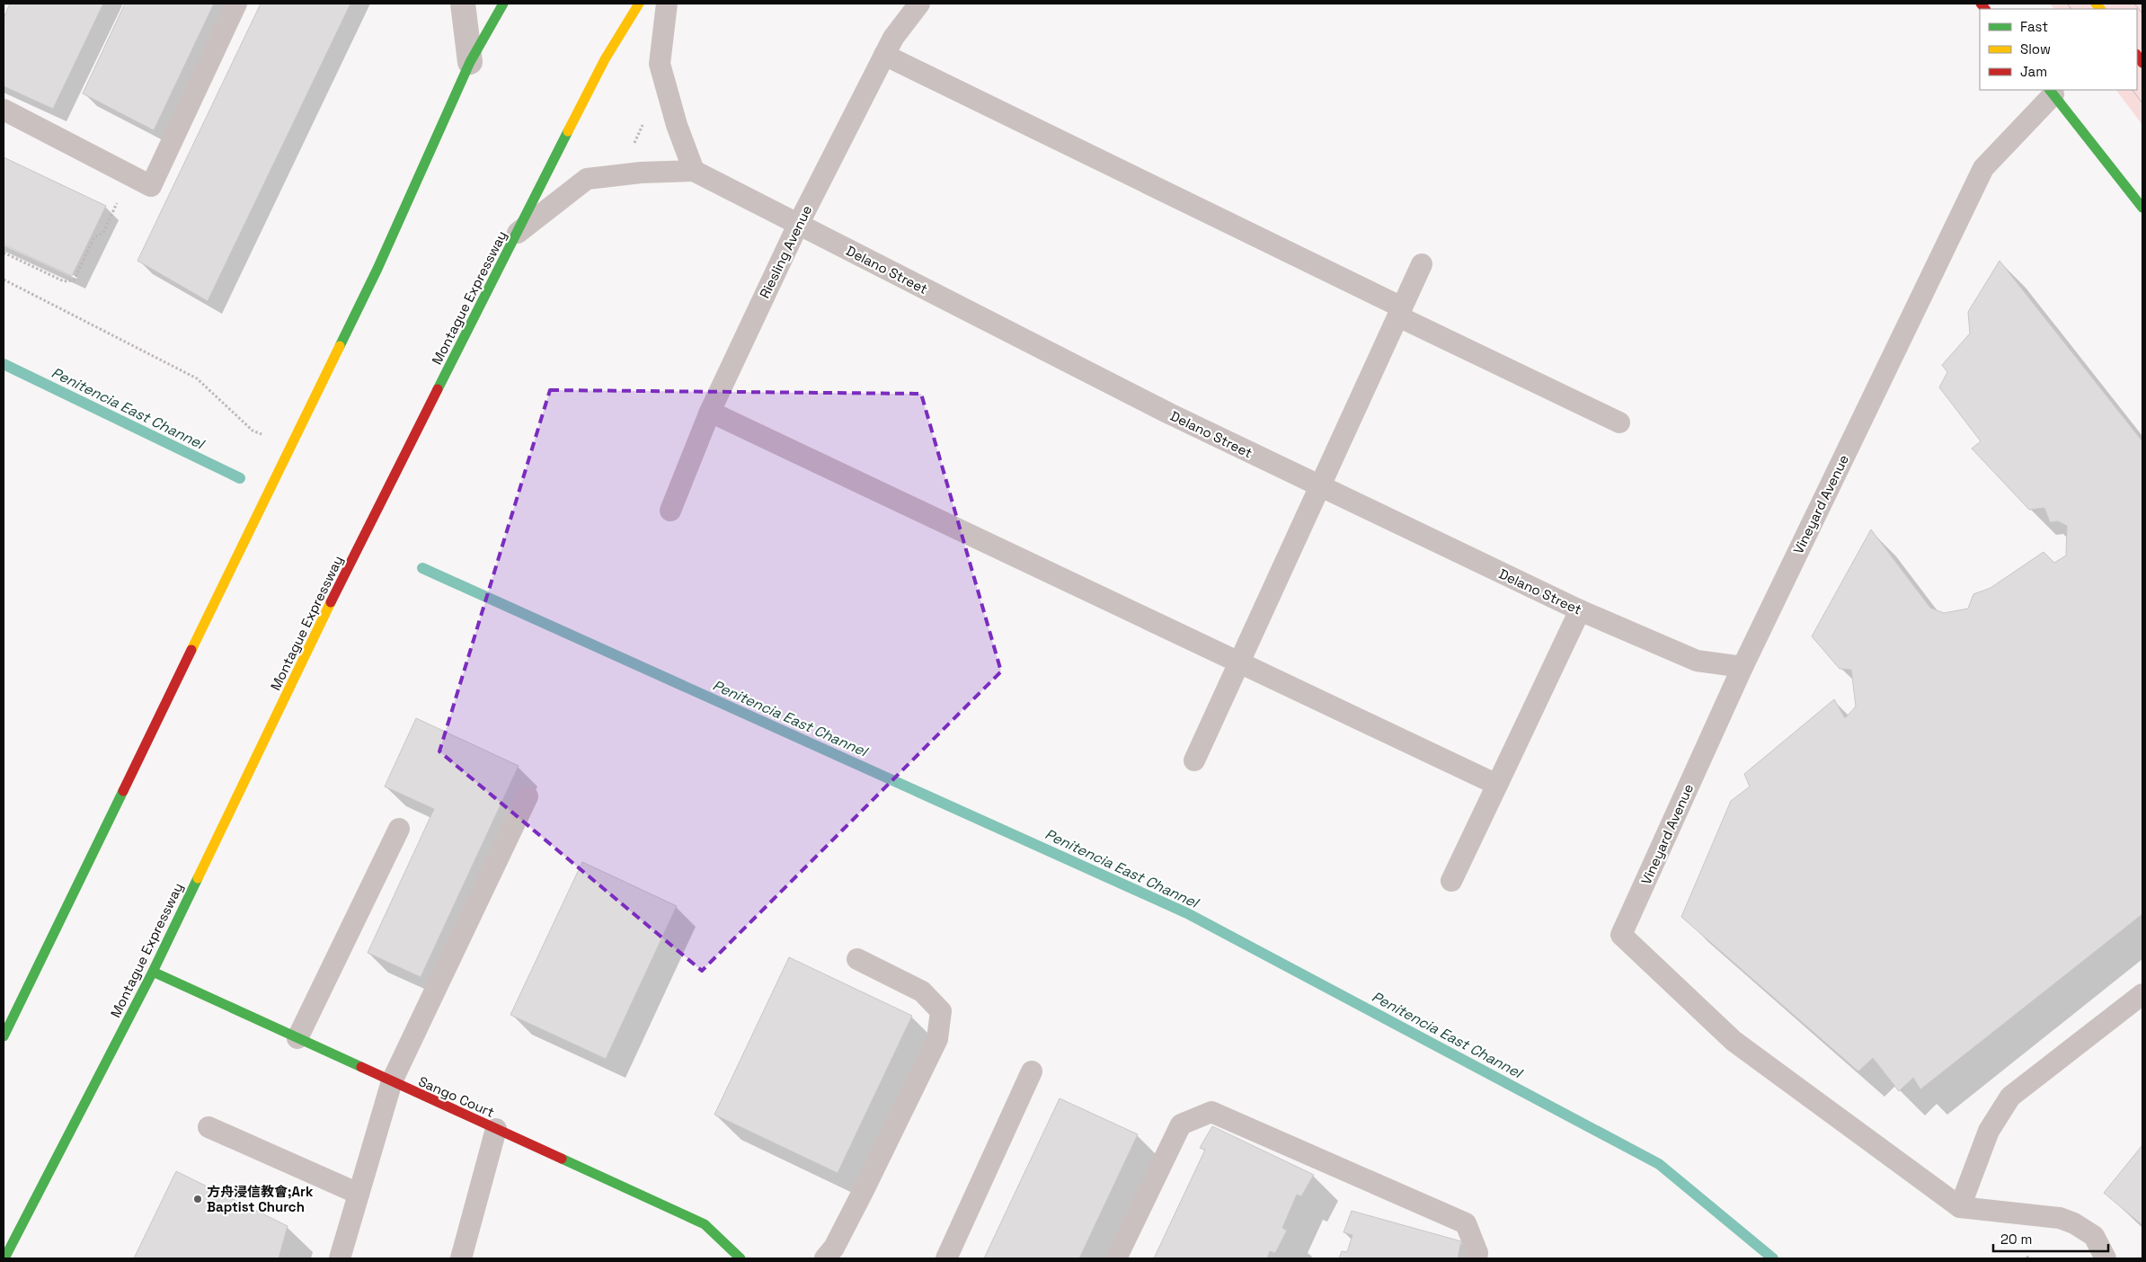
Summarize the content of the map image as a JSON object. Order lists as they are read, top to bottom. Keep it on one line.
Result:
{"streets":{"main road":["Montague Expressway","Sango Court"],"lane":["Riesling Avenue","Delano Street","Vineyard Avenue"]},"crossings":[["Riesling Avenue","Delano Street"],["Delano Street","Montague Expressway"],["Delano Street","Vineyard Avenue"],["Montague Expressway","Sango Court"]],"water":["Penitencia East Channel"],"places":["方舟浸信教會;Ark Baptist Church"],"legend":["Fast","Slow","Jam"],"scale_bar":"20 m"}
